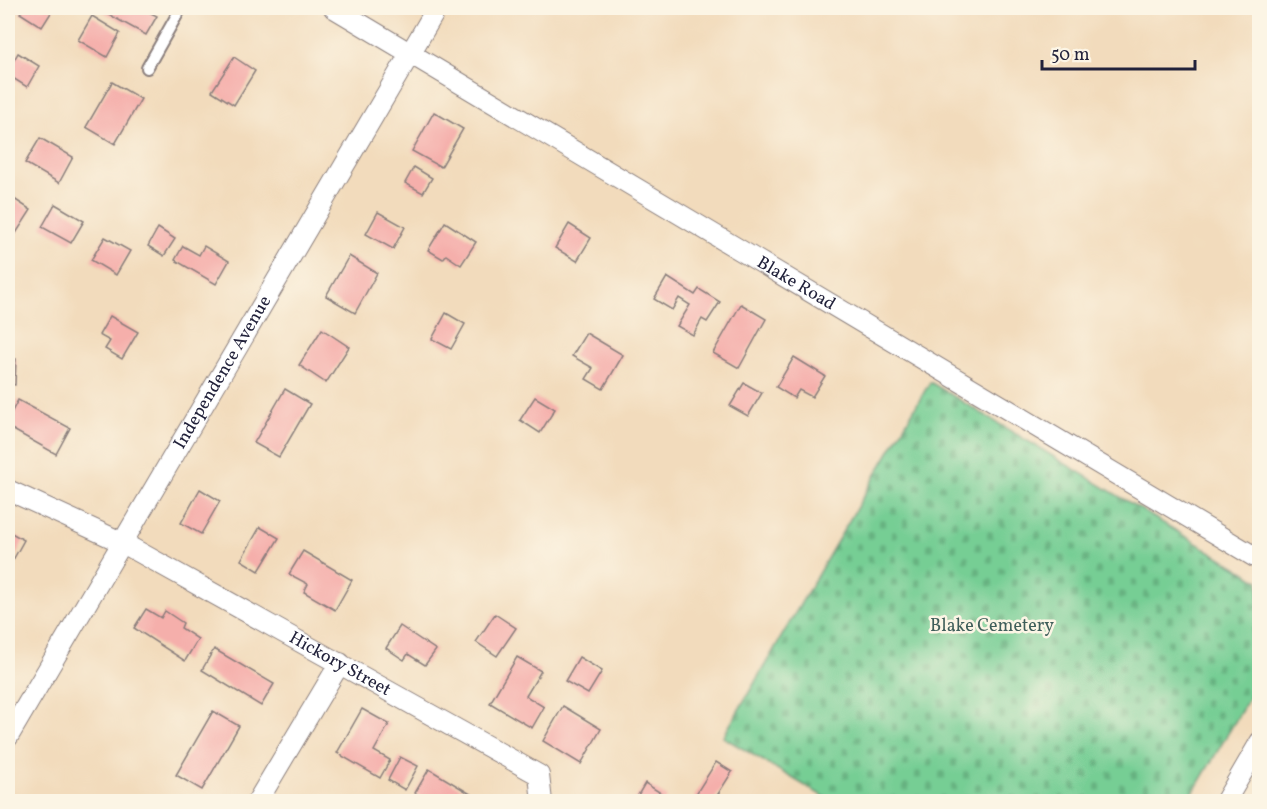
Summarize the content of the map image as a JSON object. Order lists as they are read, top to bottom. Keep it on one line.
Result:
{"streets":{"street":["Blake Road","Independence Avenue","Hickory Street"]},"crossings":[["Blake Road","Independence Avenue"],["Independence Avenue","Hickory Street"]],"parks":["Blake Cemetery"],"scale_bar":"50 m"}
